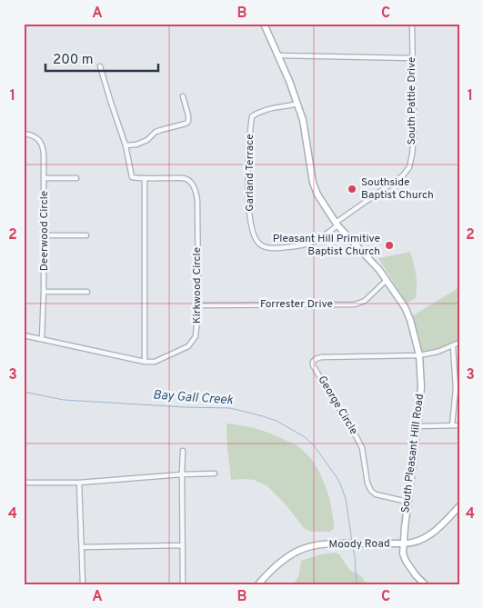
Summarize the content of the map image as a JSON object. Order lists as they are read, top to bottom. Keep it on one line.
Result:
{"streets":{"street":["South Pattie Drive","Garland Terrace","Deerwood Circle","Kirkwood Circle","Forrester Drive","George Circle","South Pleasant Hill Road","Moody Road"]},"crossings":[["South Pattie Drive","Garland Terrace"],["South Pattie Drive","South Pleasant Hill Road"],["Garland Terrace","South Pleasant Hill Road"],["Deerwood Circle","Kirkwood Circle"],["Kirkwood Circle","Forrester Drive"],["Forrester Drive","South Pleasant Hill Road"],["George Circle","South Pleasant Hill Road"],["South Pleasant Hill Road","Moody Road"]],"water":["Bay Gall Creek"],"places":["Southside Baptist Church","Pleasant Hill Primitive Baptist Church"],"scale_bar":"200 m","grid":{"columns":["A","B","C"],"rows":["1","2","3","4"]}}
